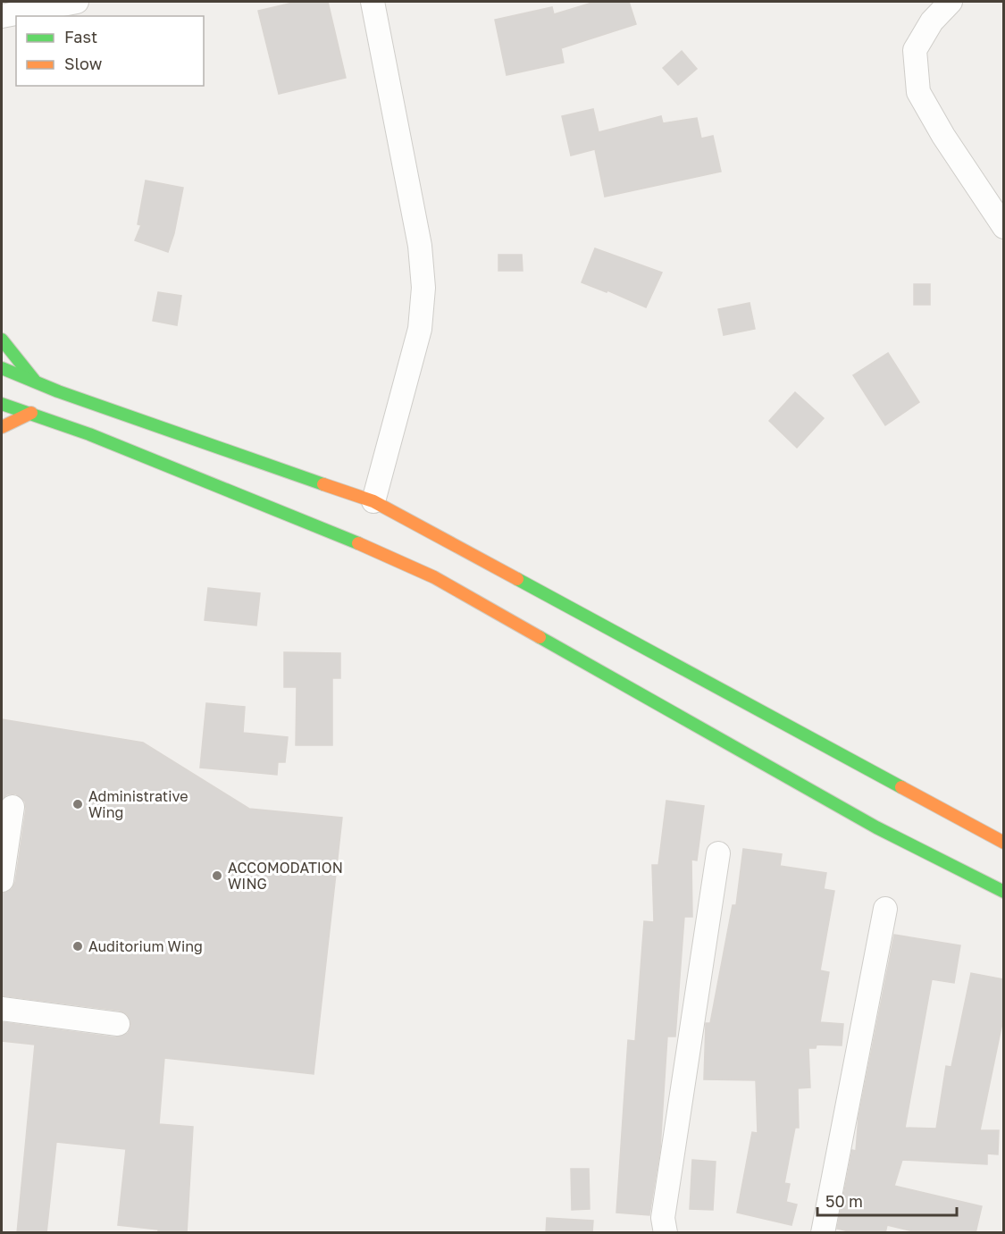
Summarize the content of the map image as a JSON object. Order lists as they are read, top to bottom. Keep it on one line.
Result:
{"places":["Administrative Wing","ACCOMODATION WING","Auditorium Wing"],"legend":["Fast","Slow"],"scale_bar":"50 m"}
